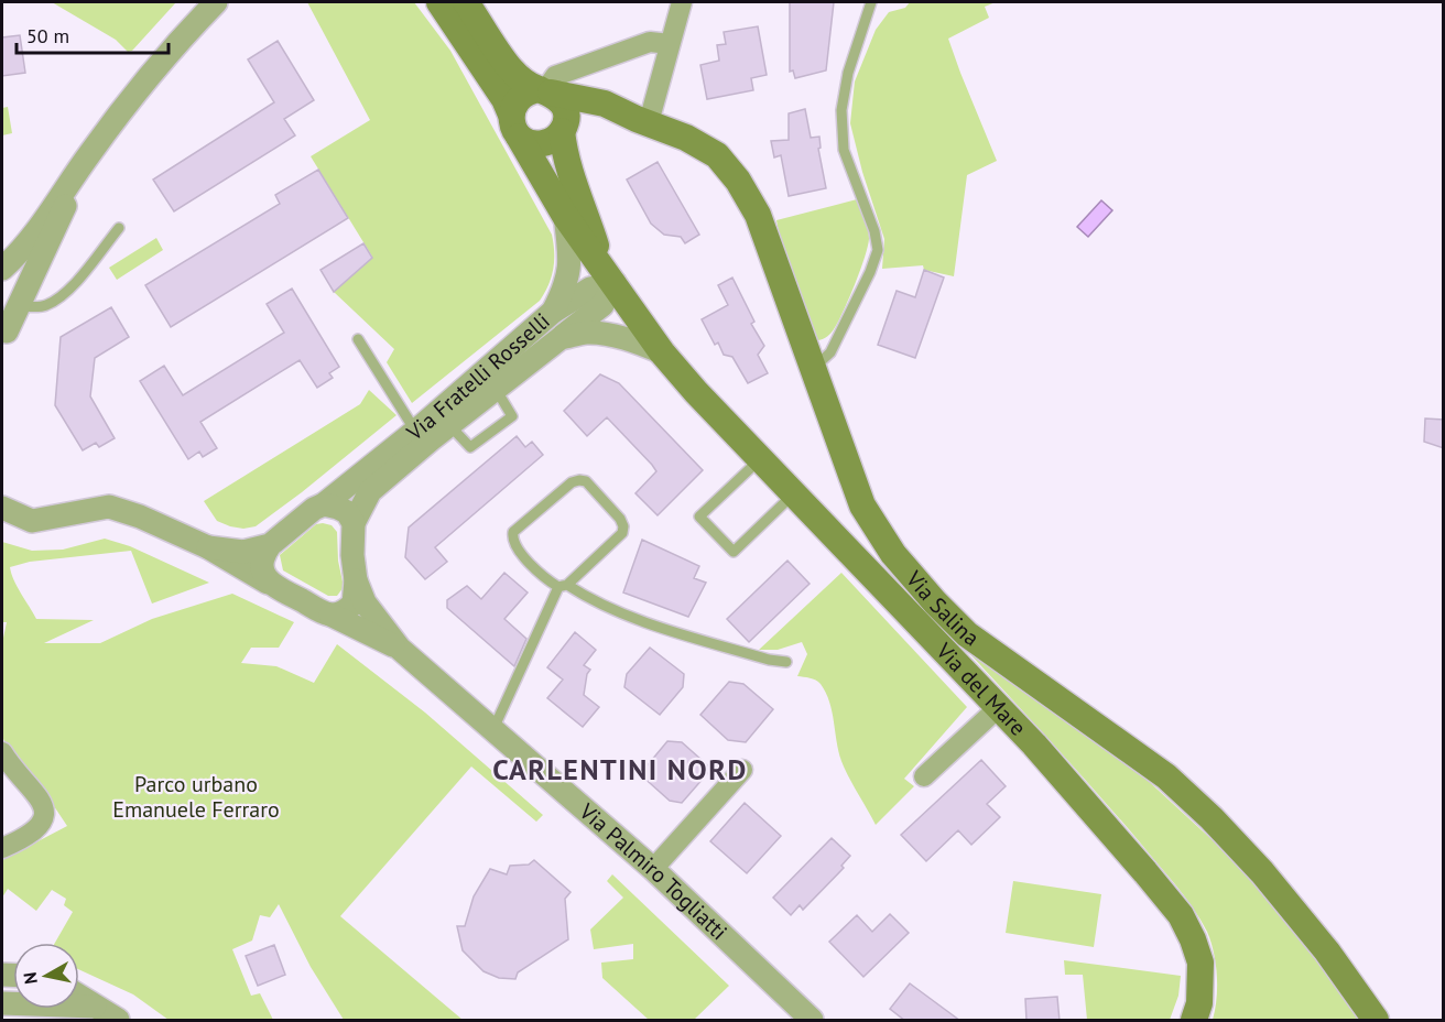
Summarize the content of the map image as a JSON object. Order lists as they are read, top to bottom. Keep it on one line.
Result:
{"streets":{"main road":["Via Salina","Via del Mare"],"street":["Via Fratelli Rosselli","Via Palmiro Togliatti"]},"crossings":[["Via Fratelli Rosselli","Via del Mare"]],"districts":["CARLENTINI NORD"],"parks":["Parco urbano Emanuele Ferraro"],"scale_bar":"50 m","north":"left"}
